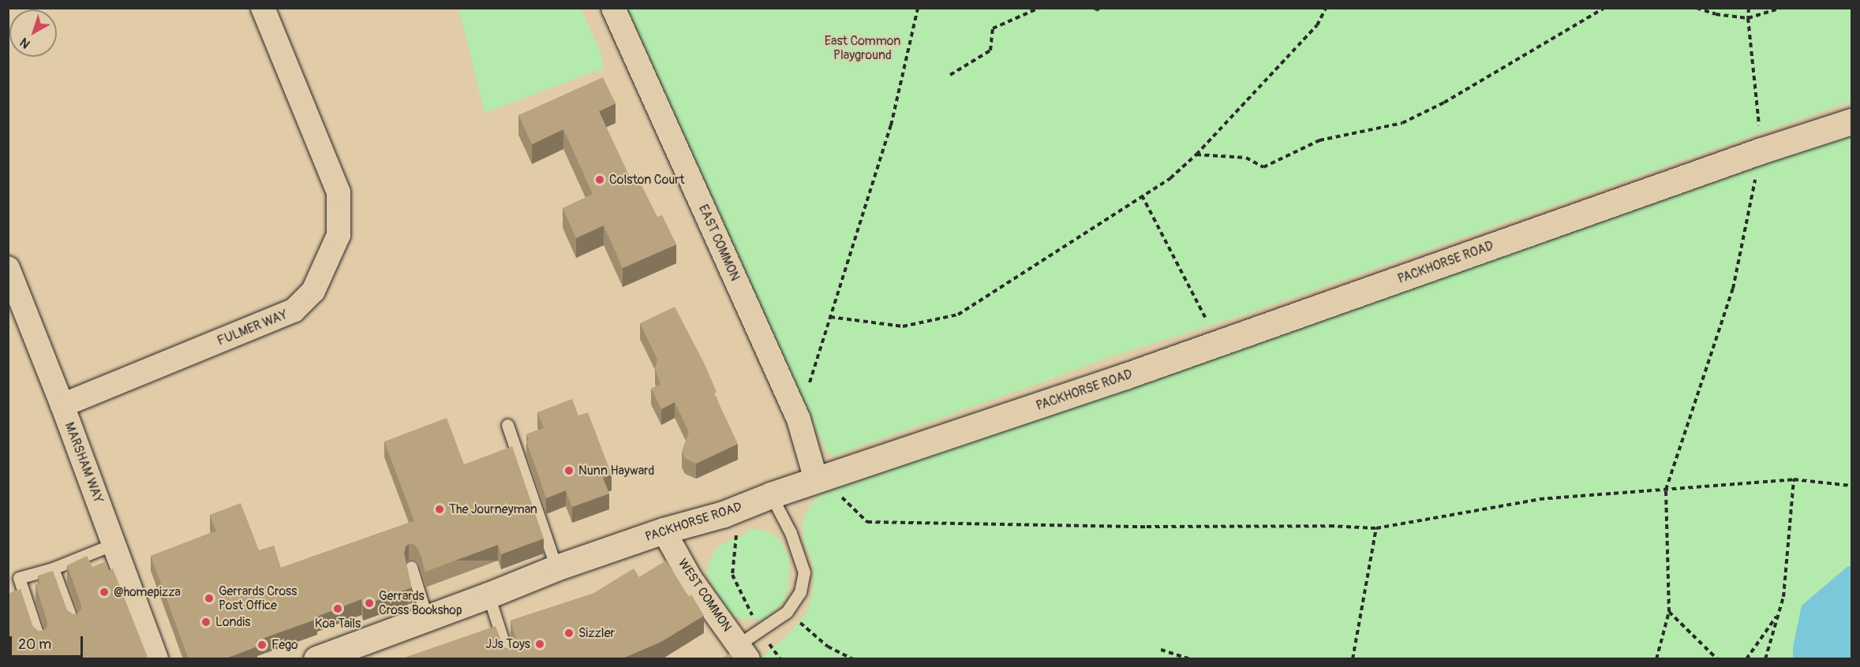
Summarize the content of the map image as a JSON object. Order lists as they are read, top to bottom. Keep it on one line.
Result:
{"streets":{"main road":["PACKHORSE ROAD"],"street":["EAST COMMON","FULMER WAY","MARSHAM WAY","WEST COMMON"]},"crossings":[["EAST COMMON","PACKHORSE ROAD"],["PACKHORSE ROAD","WEST COMMON"],["FULMER WAY","MARSHAM WAY"]],"parks":["East Common Playground"],"places":["Colston Court","Nunn Hayward","The Journeyman","@homepizza","Gerrards Cross Post Office","Gerrards Cross Bookshop","Koa Tails","Londis","Sizzler","JJs Toys","Fego"],"scale_bar":"20 m","north":"bottom left"}
